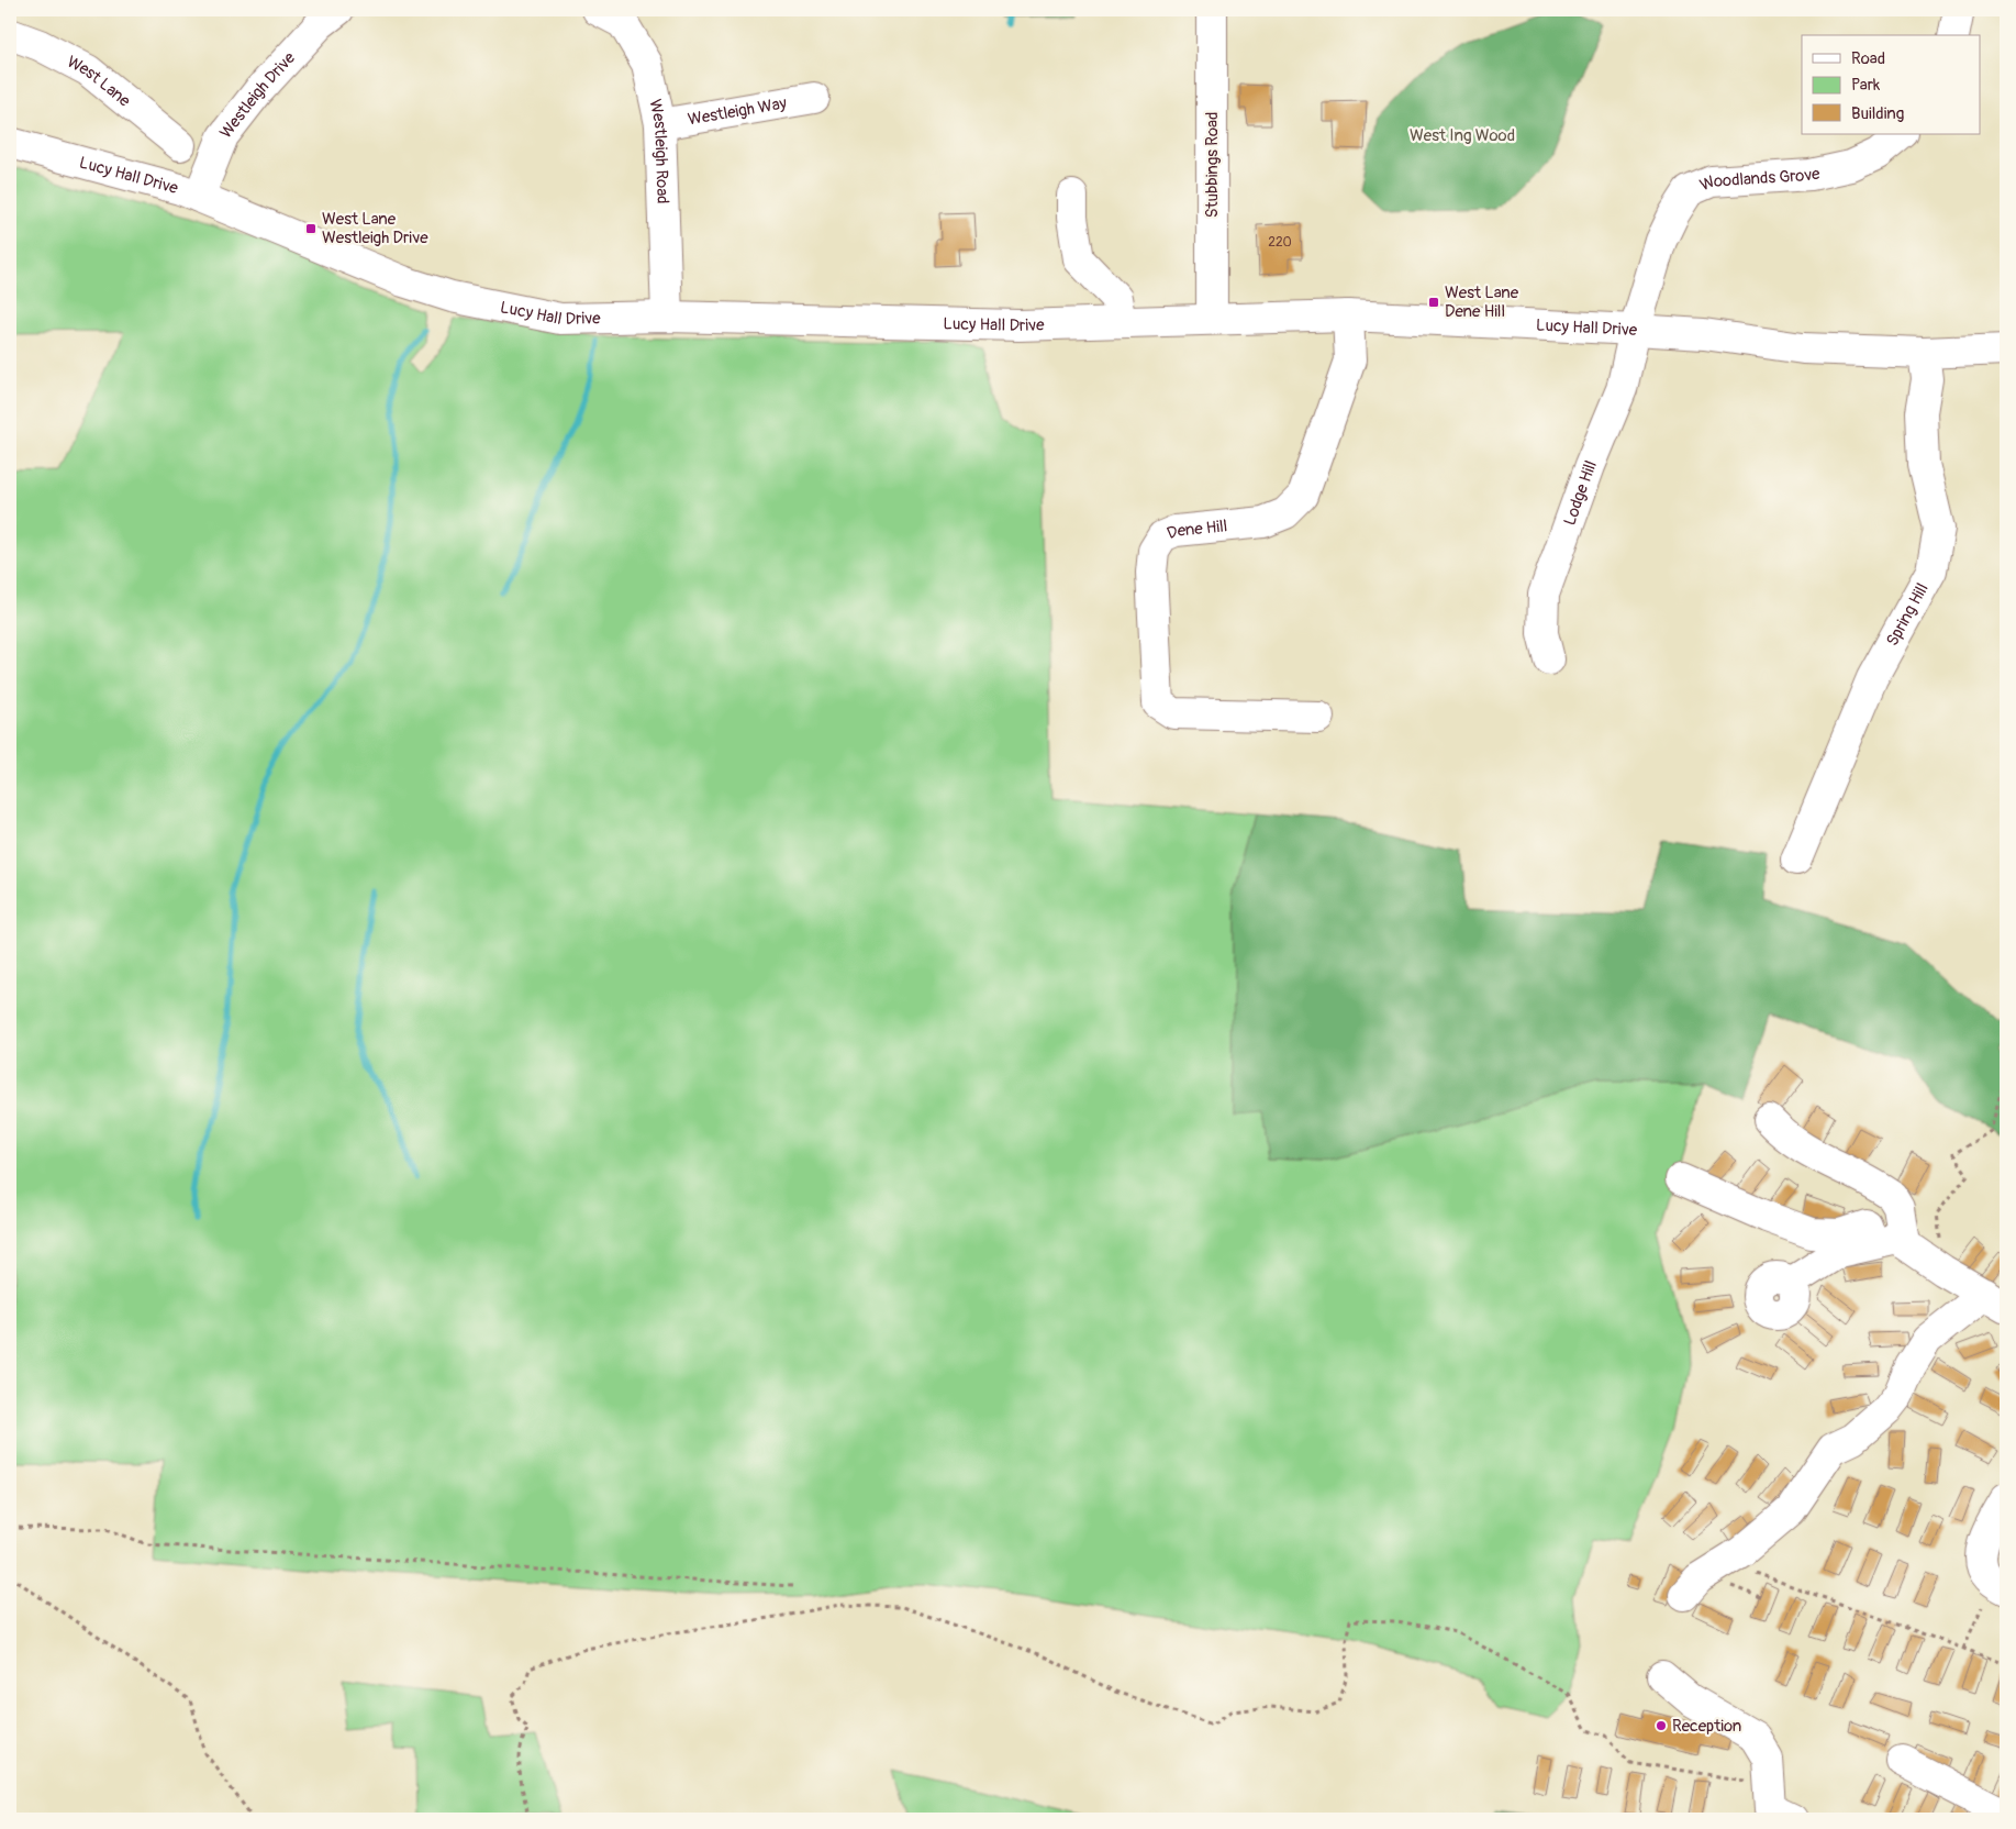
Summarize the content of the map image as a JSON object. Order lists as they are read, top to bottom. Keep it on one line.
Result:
{"streets":{"street":["West Lane","Westleigh Drive","Westleigh Way","Westleigh Road","Stubbings Road","Lucy Hall Drive","Woodlands Grove","Lodge Hill","Dene Hill","Spring Hill"]},"crossings":[["Westleigh Drive","Lucy Hall Drive"],["Westleigh Way","Westleigh Road"],["Westleigh Road","Lucy Hall Drive"],["Stubbings Road","Lucy Hall Drive"],["Lucy Hall Drive","Woodlands Grove"],["Lucy Hall Drive","Lodge Hill"],["Lucy Hall Drive","Dene Hill"],["Lucy Hall Drive","Spring Hill"],["Woodlands Grove","Lodge Hill"]],"parks":["West Ing Wood"],"places":{"transit":["West Lane Westleigh Drive","West Lane Dene Hill"],"other":["Reception"]},"house_numbers":["220"],"legend":["Road","Park","Building"]}
